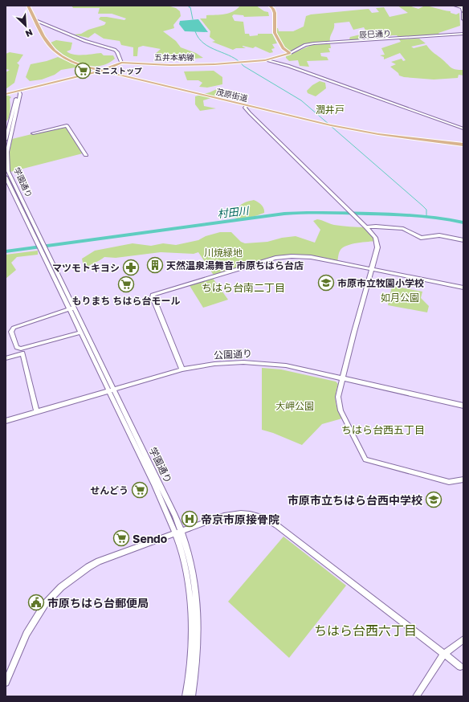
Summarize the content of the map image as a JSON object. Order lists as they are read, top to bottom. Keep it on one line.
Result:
{"streets":{"main road":["五井本納線","茂原街道"],"street":["辰巳通り","学園通り","公園通り"]},"crossings":[["辰巳通り","五井本納線"],["五井本納線","茂原街道"],["五井本納線","学園通り"],["学園通り","公園通り"]],"districts":["潤井戸","ちはら台南二丁目","ちはら台西五丁目","ちはら台西六丁目"],"water":["村田川"],"parks":["川焼緑地","如月公園","大岬公園"],"places":{"supermarket":["ミニストップ","もりまち ちはら台モール","せんどう","Sendo"],"building":["天然温泉湯舞音 市原ちはら台店"],"pharmacy":["マツモトキヨシ"],"school or university":["市原市立牧園小学校","市原市立ちはら台西中学校"],"hospital":["帝京市原接骨院"],"public building":["市原ちはら台郵便局"]},"north":"bottom right"}
